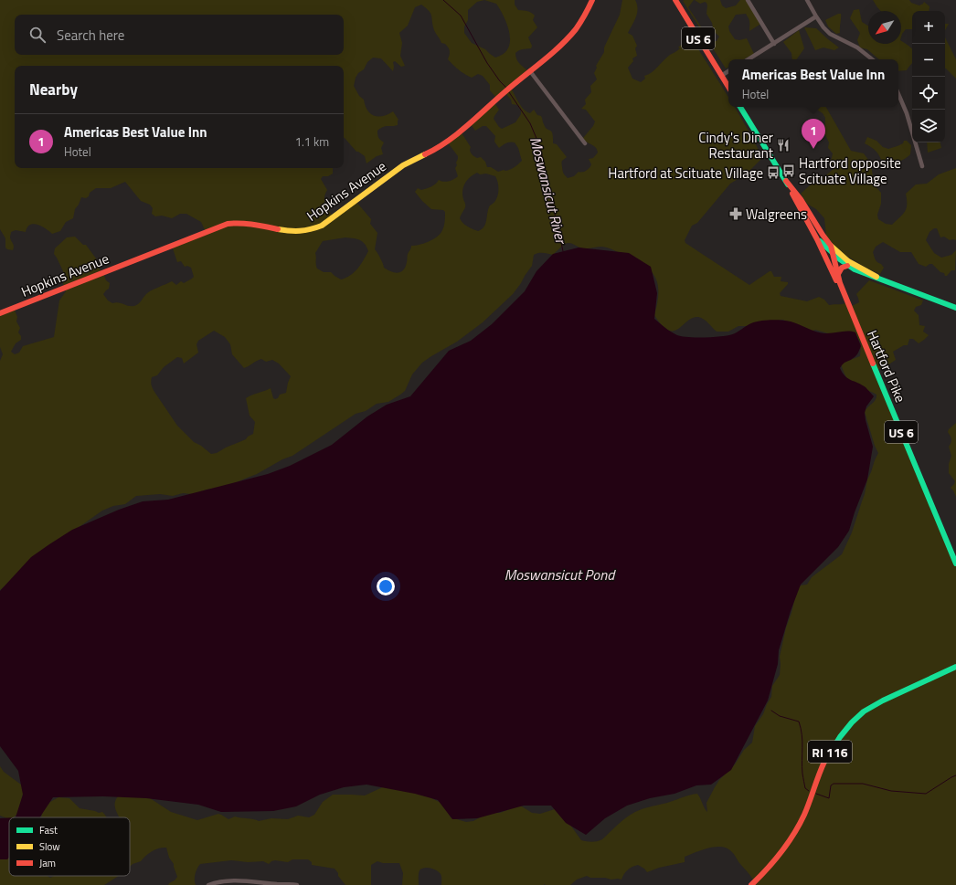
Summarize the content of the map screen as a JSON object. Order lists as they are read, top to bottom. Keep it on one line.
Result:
{"streets":{"main road":["US 6","Hopkins Avenue","Hartford Pike","RI 116"]},"water":["Moswansicut River","Moswansicut Pond"],"places":{"restaurant":["Cindy's Diner Restaurant"],"bus stop":["Hartford opposite Scituate Village","Hartford at Scituate Village"],"pharmacy":["Walgreens"]},"legend":["Fast","Slow","Jam"],"north":"bottom left","page":{"map_buttons":["+","−"],"search":"Search here","popup":["Americas Best Value Inn","Hotel"],"heading":"Nearby","list":[{"mark":"1","name":"Americas Best Value Inn","note":"Hotel","value":"1.1 km"}],"pins":"1"}}
